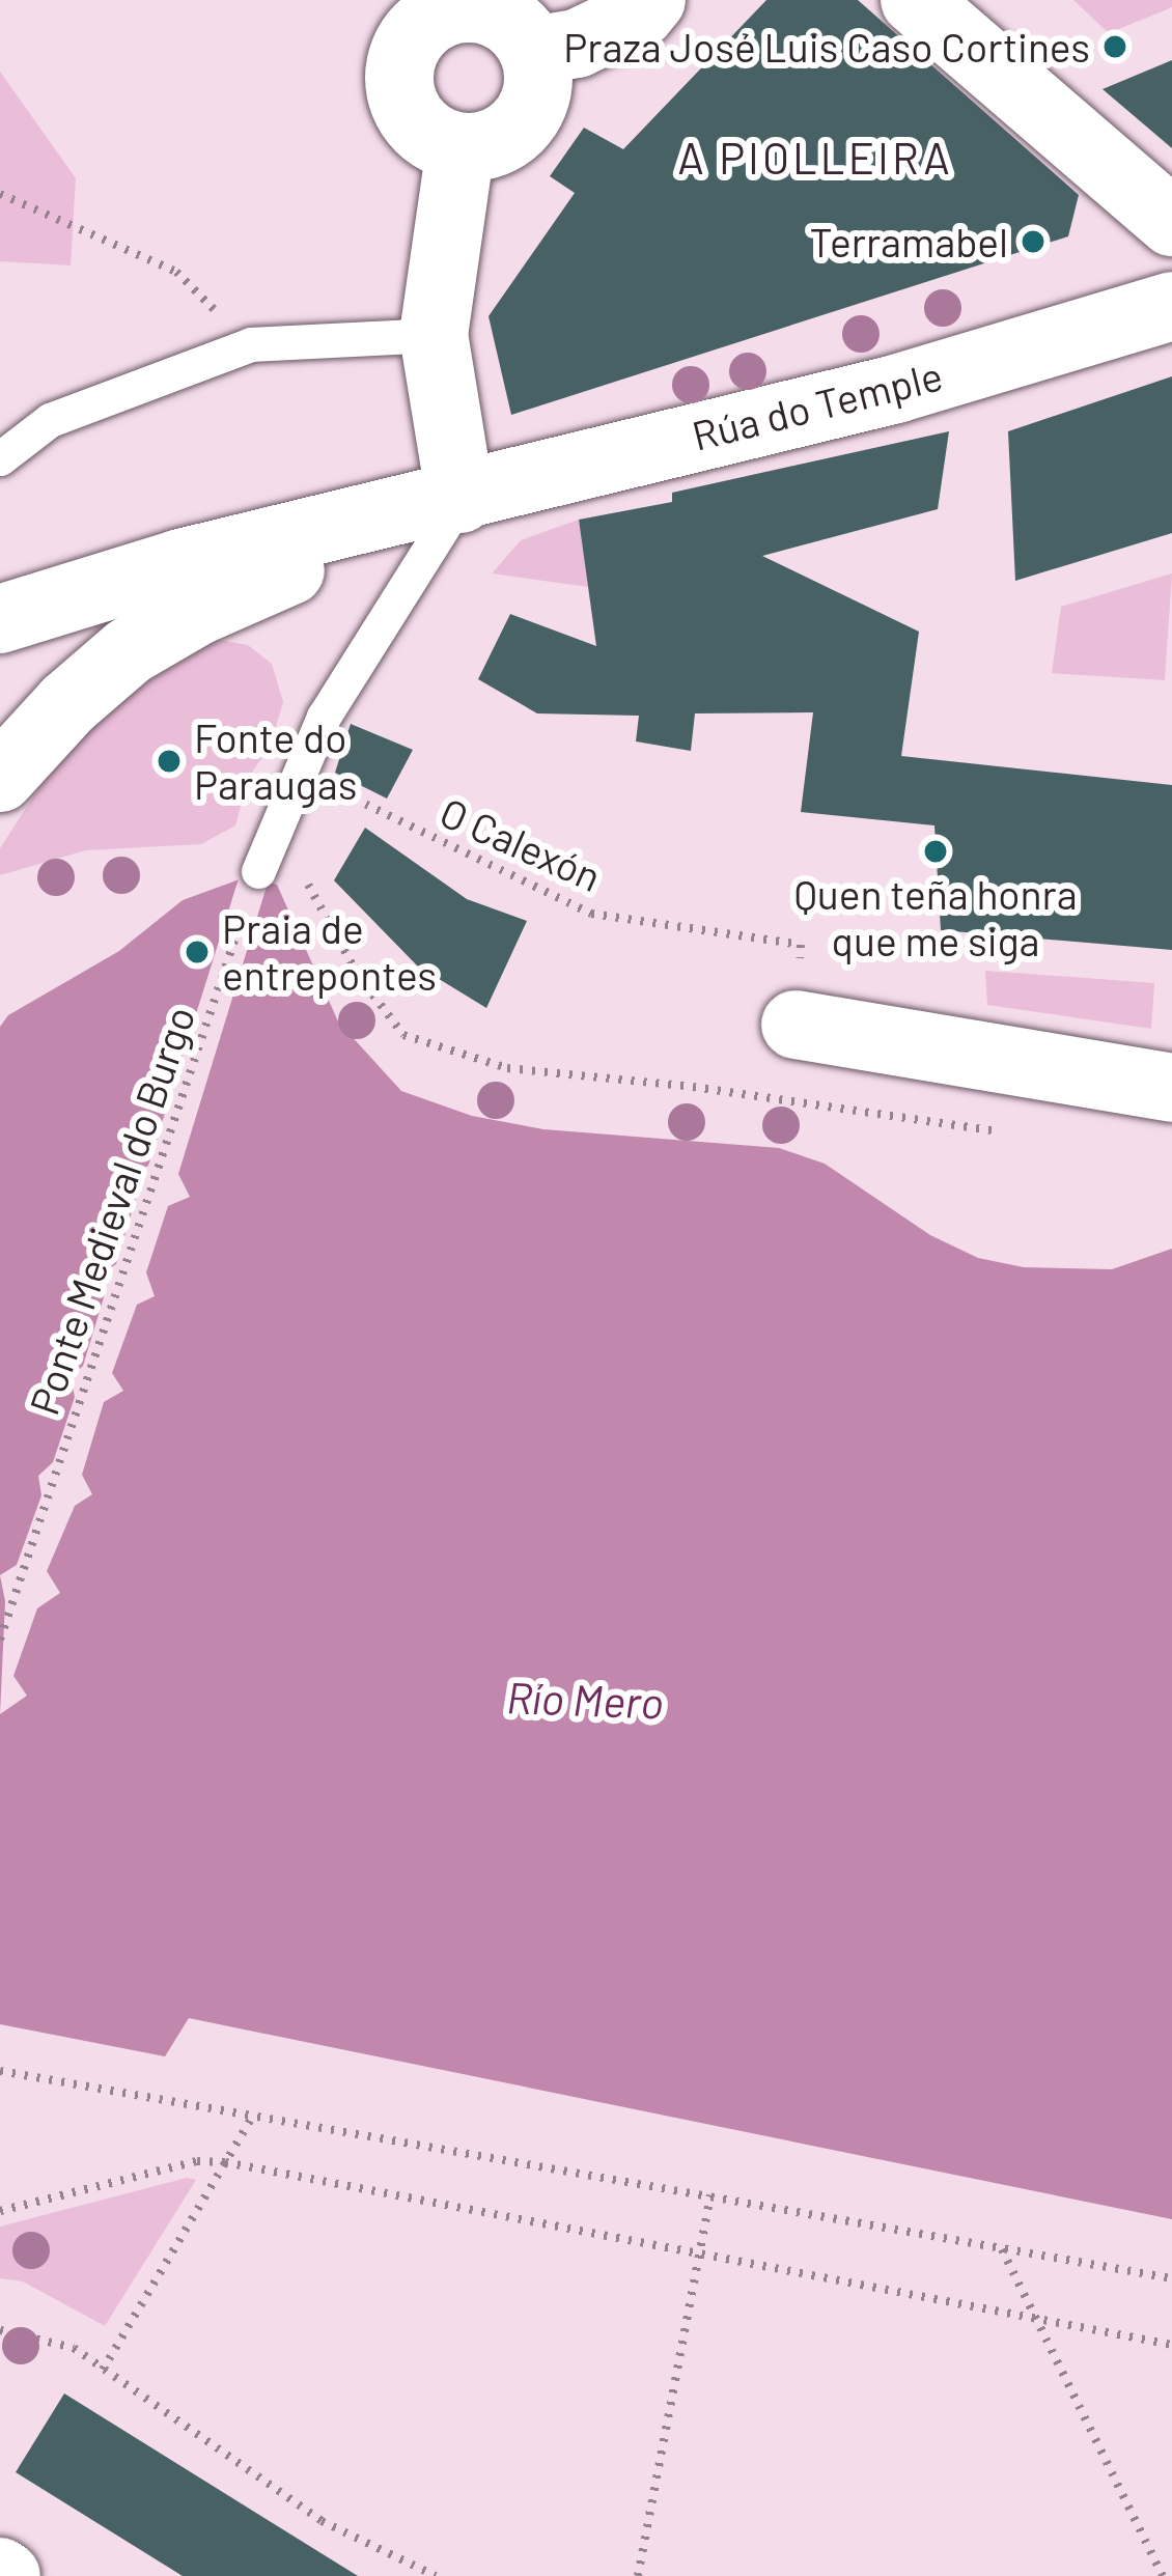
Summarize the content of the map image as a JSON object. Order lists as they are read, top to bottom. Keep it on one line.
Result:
{"streets":{"main road":["Rúa do Temple"],"path":["O Calexón","Ponte Medieval do Burgo"]},"districts":["A PIOLLEIRA"],"water":["Río Mero"],"places":["Praza José Luis Caso Cortines","Terramabel","Fonte do Paraugas","Quen teña honra que me siga","Praia de entrepontes"]}
